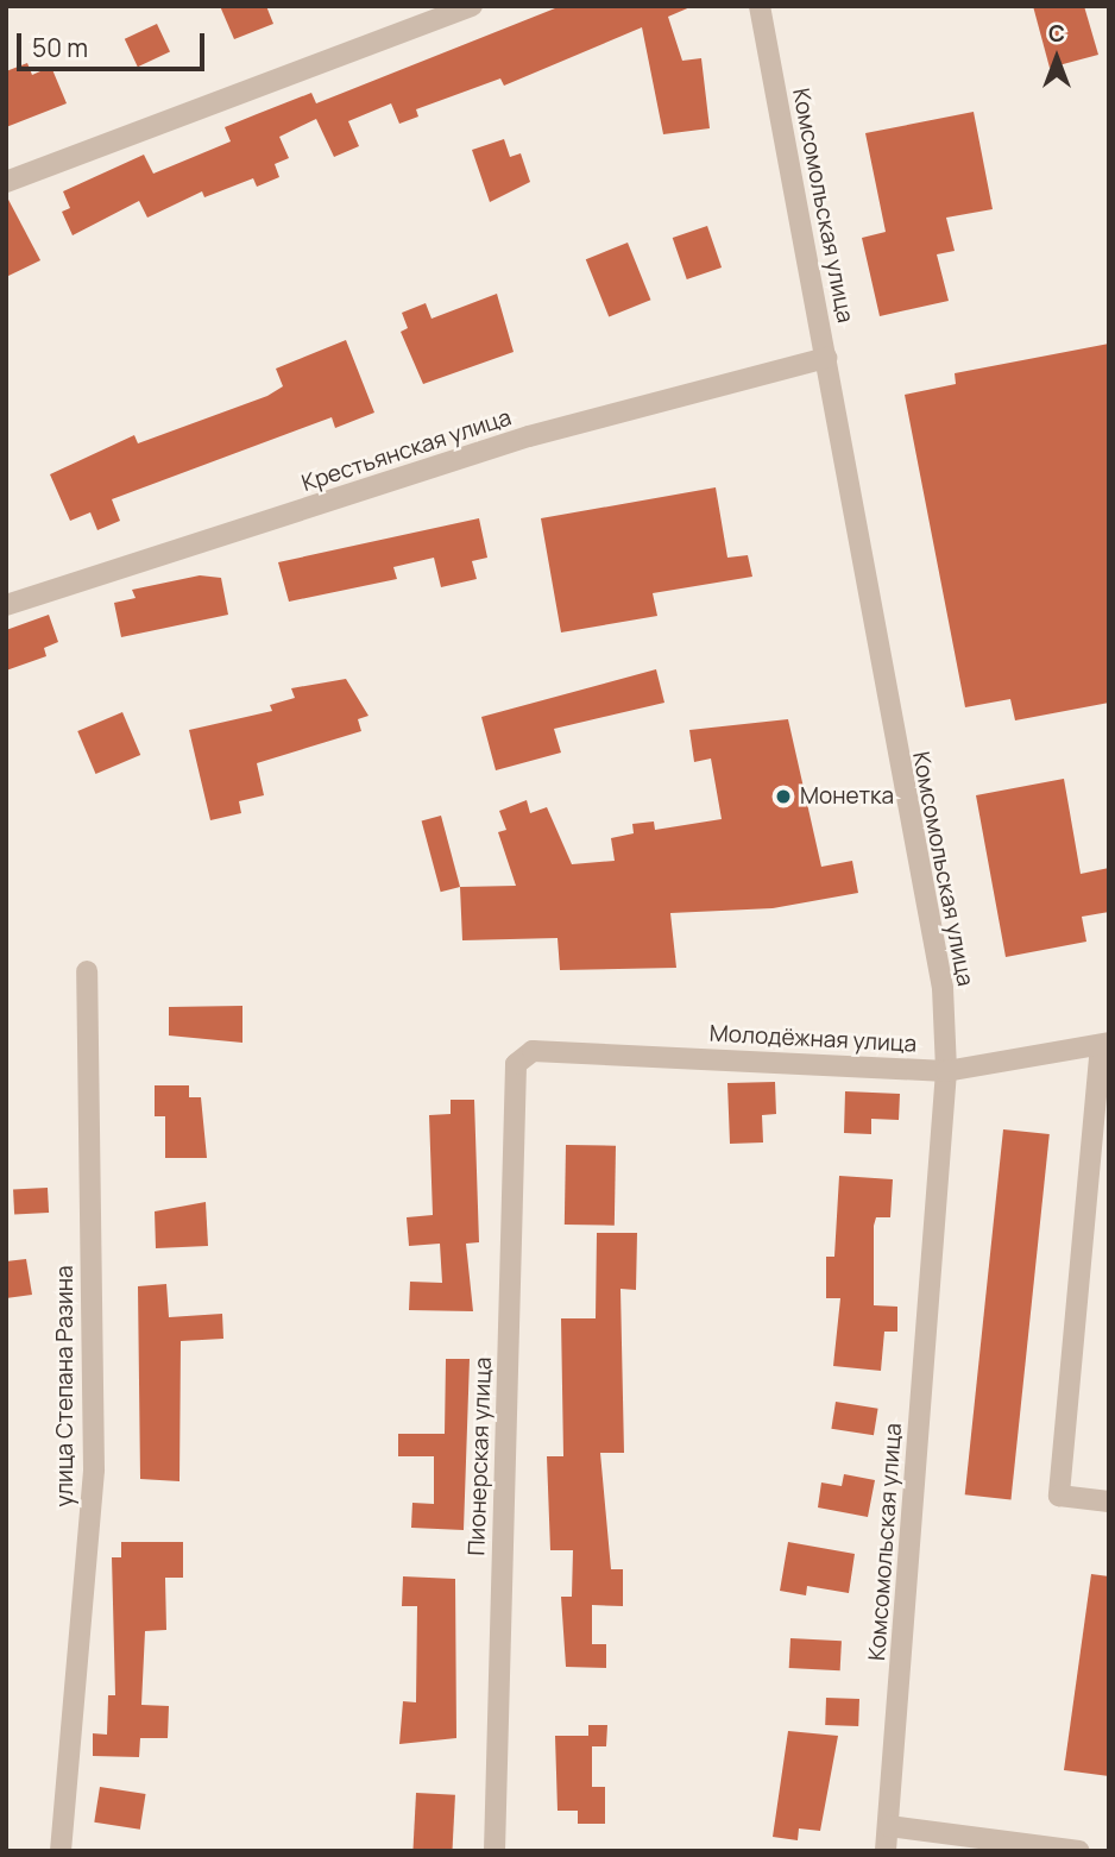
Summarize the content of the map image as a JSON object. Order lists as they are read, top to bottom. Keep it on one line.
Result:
{"streets":{"street":["Комсомольская улица","Крестьянская улица","Молодёжная улица","улица Степана Разина","Пионерская улица"]},"crossings":[["Комсомольская улица","Крестьянская улица"],["Комсомольская улица","Молодёжная улица"],["Молодёжная улица","Пионерская улица"]],"places":["Монетка"],"scale_bar":"50 m","north":"top"}
